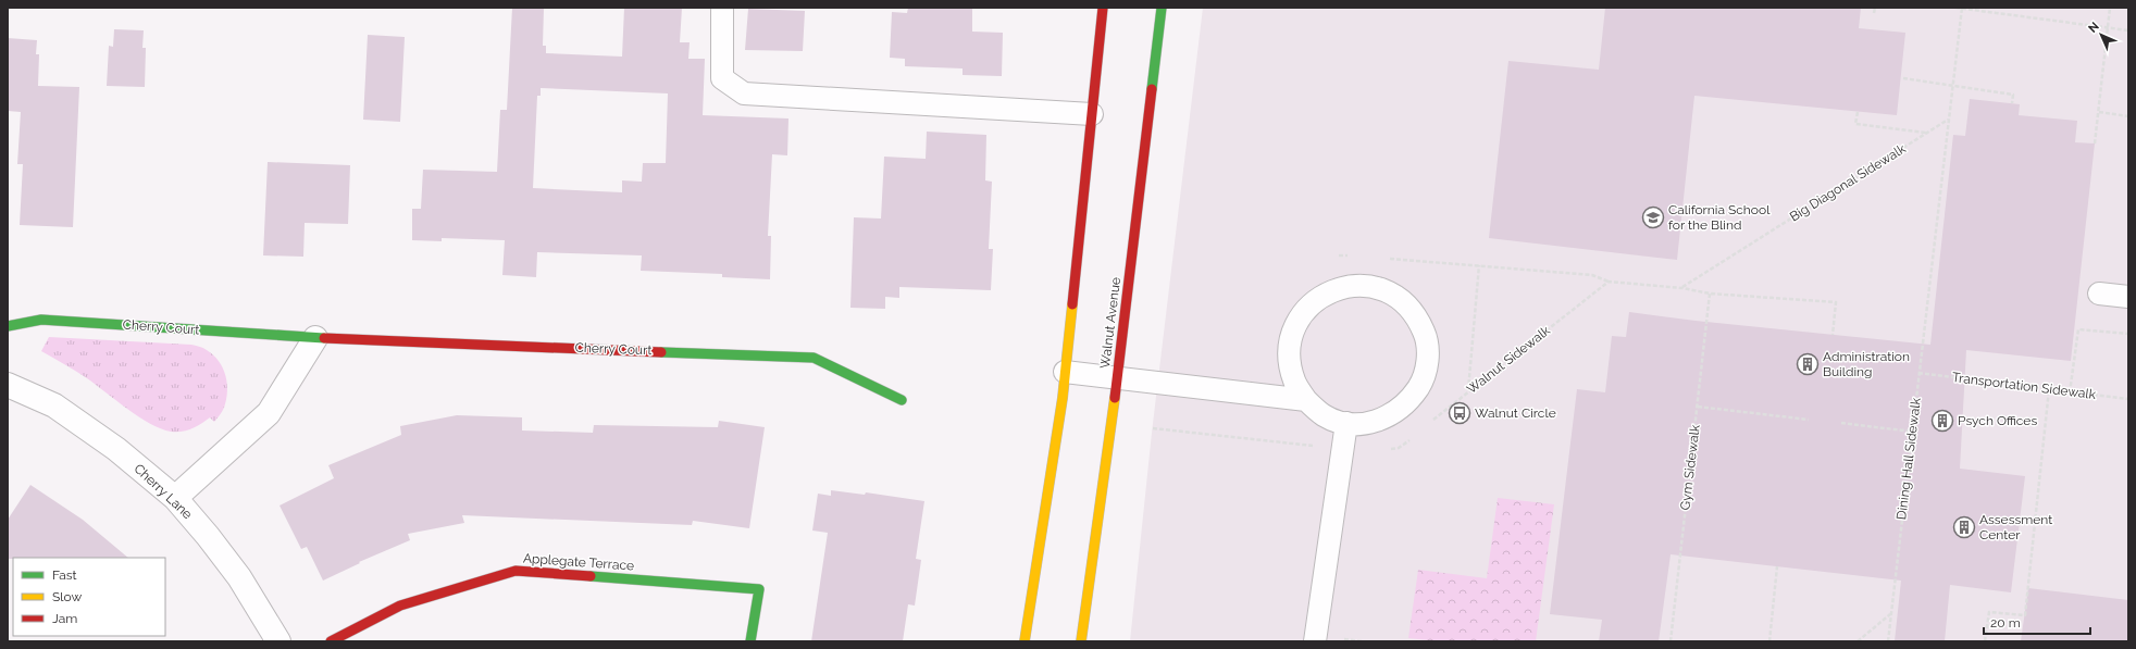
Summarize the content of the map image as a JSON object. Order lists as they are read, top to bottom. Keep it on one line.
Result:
{"streets":{"street":["Walnut Avenue","Cherry Court","Cherry Lane","Applegate Terrace"],"path":["Big Diagonal Sidewalk","Walnut Sidewalk","Transportation Sidewalk","Dining Hall Sidewalk","Gym Sidewalk"]},"crossings":[["Big Diagonal Sidewalk","Dining Hall Sidewalk"],["Transportation Sidewalk","Dining Hall Sidewalk"]],"places":{"school or university":["California School for the Blind"],"building":["Administration Building","Psych Offices","Assessment Center"],"bus stop":["Walnut Circle"]},"legend":["Fast","Slow","Jam"],"scale_bar":"20 m","north":"top left"}
